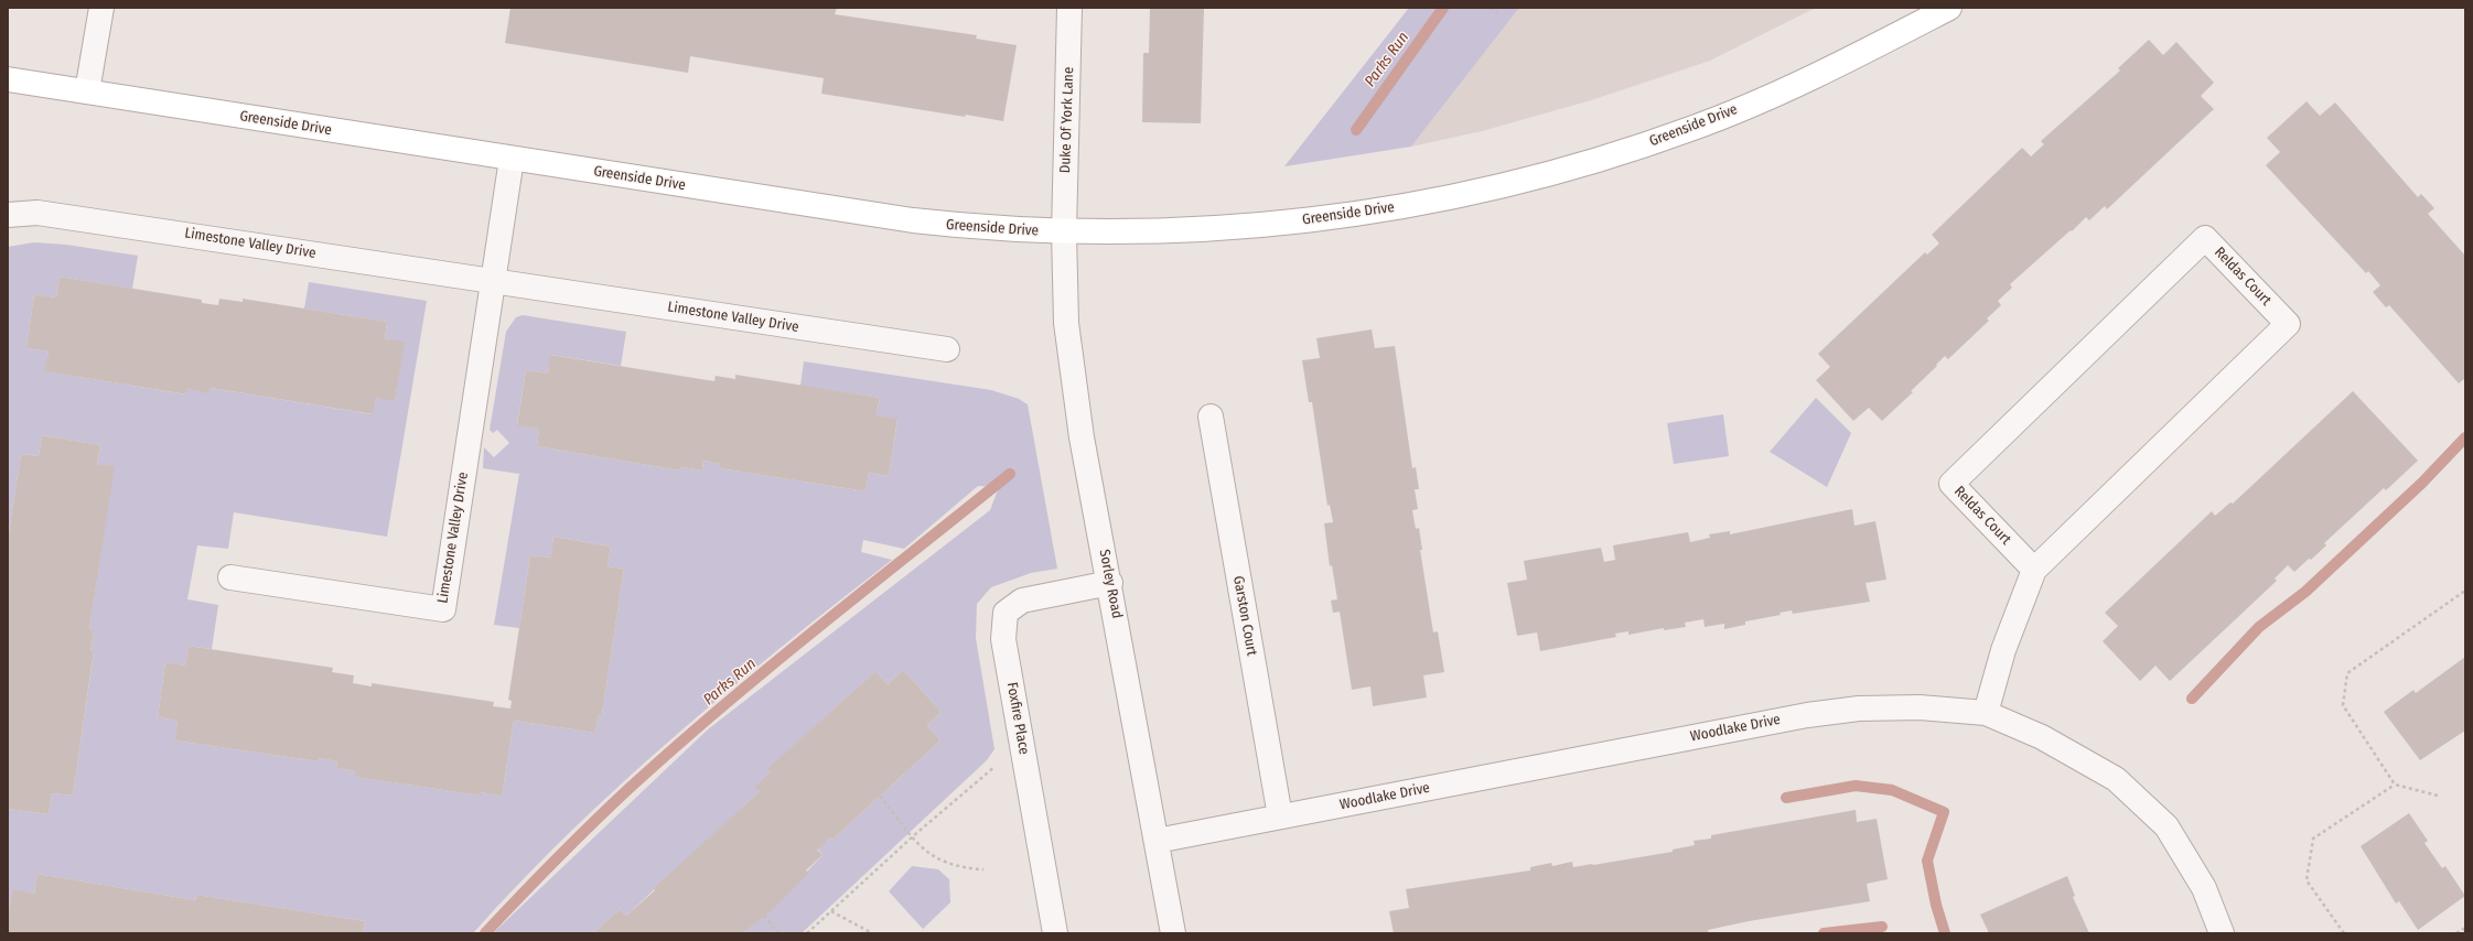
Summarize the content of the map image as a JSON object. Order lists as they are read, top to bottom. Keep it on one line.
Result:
{"streets":{"street":["Duke Of York Lane","Greenside Drive","Limestone Valley Drive","Reldas Court","Sorley Road","Garston Court","Foxfire Place","Woodlake Drive"]},"crossings":[["Duke Of York Lane","Greenside Drive"],["Duke Of York Lane","Sorley Road"],["Greenside Drive","Limestone Valley Drive"],["Greenside Drive","Sorley Road"],["Reldas Court","Woodlake Drive"],["Sorley Road","Foxfire Place"],["Sorley Road","Woodlake Drive"],["Garston Court","Woodlake Drive"]],"water":["Parks Run"]}
